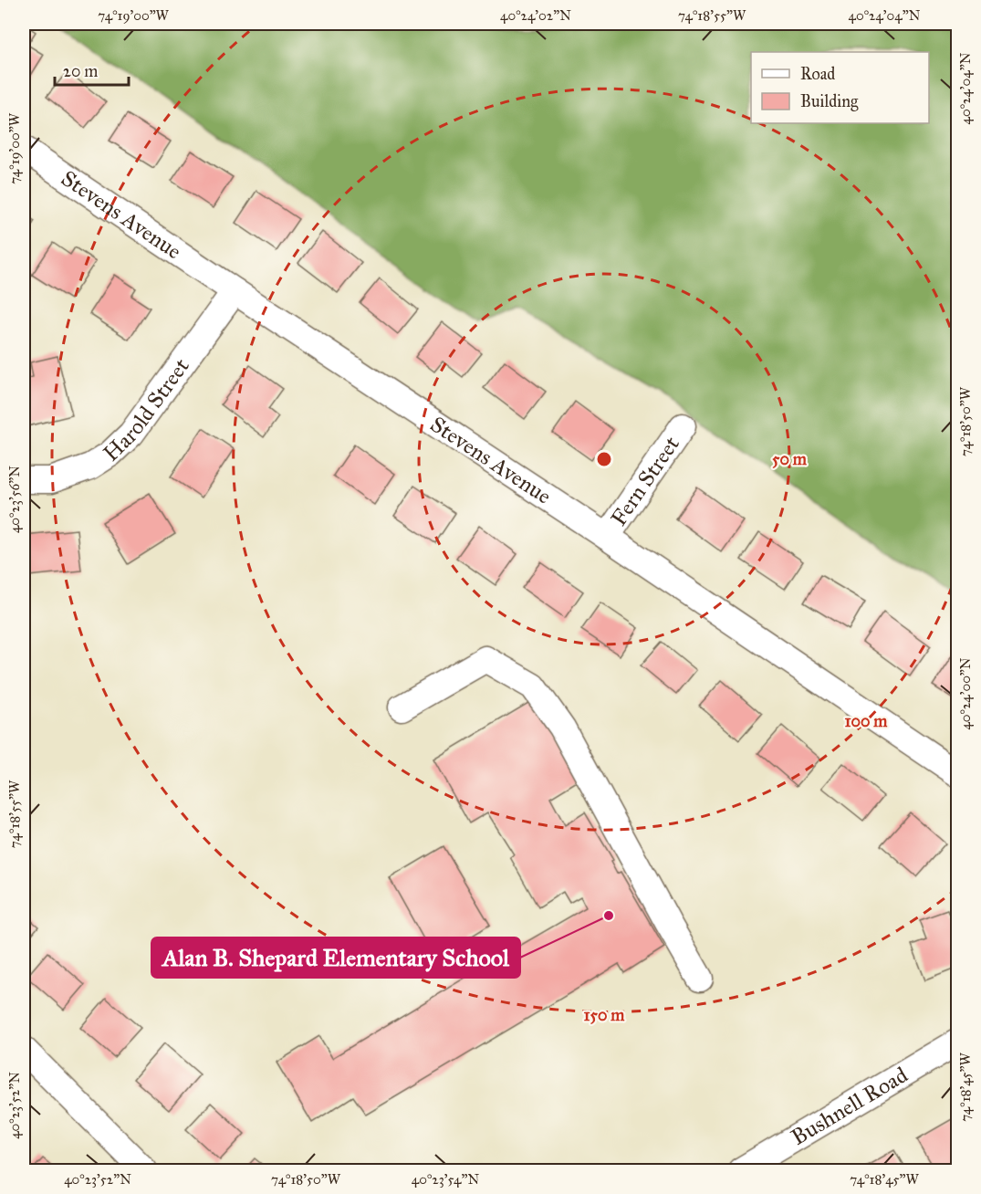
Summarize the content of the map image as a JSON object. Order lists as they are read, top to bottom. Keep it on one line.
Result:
{"streets":{"street":["Stevens Avenue","Harold Street","Fern Street","Bushnell Road"]},"crossings":[["Stevens Avenue","Harold Street"],["Stevens Avenue","Fern Street"]],"places":["Alan B. Shepard Elementary School"],"legend":["Road","Building"],"scale_bar":"20 m","coordinates":["74°19'00\"W","40°24'02\"N","74°18'55\"W","40°24'04\"N","74°18'50\"W","40°23'56\"N","40°24'00\"N","74°18'45\"W","40°23'52\"N","40°23'54\"N"],"rings":["50 m","100 m","150 m"]}
